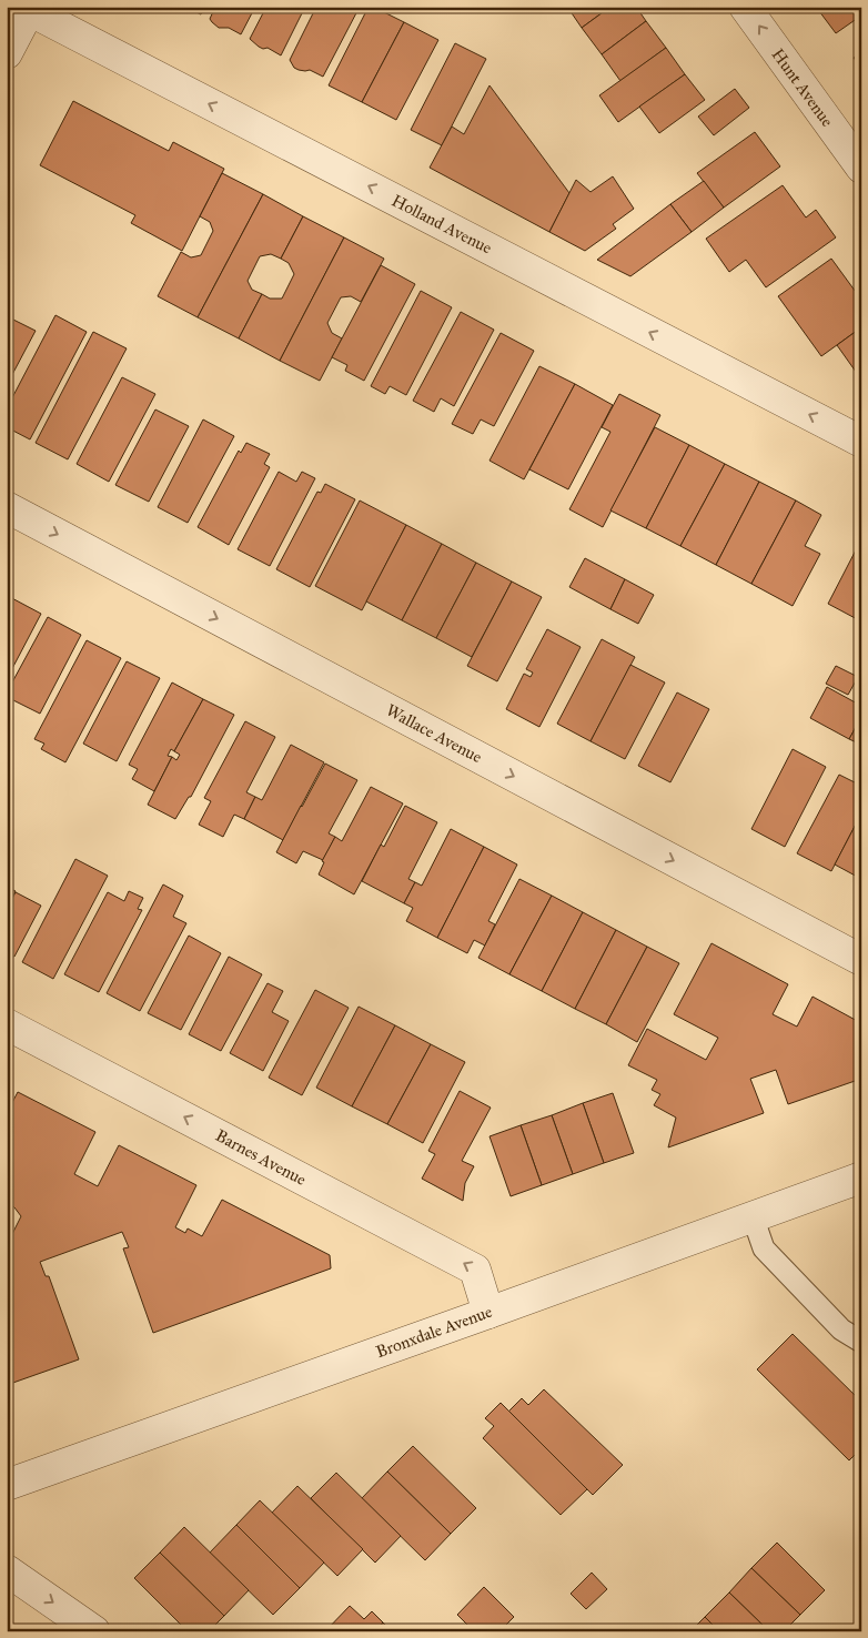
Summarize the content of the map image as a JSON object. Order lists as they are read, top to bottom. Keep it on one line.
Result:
{"streets":{"street":["Hunt Avenue","Holland Avenue","Wallace Avenue","Barnes Avenue","Bronxdale Avenue"]},"crossings":[["Barnes Avenue","Bronxdale Avenue"]],"one_way":["Hunt Avenue","Holland Avenue","Wallace Avenue","Barnes Avenue"]}
